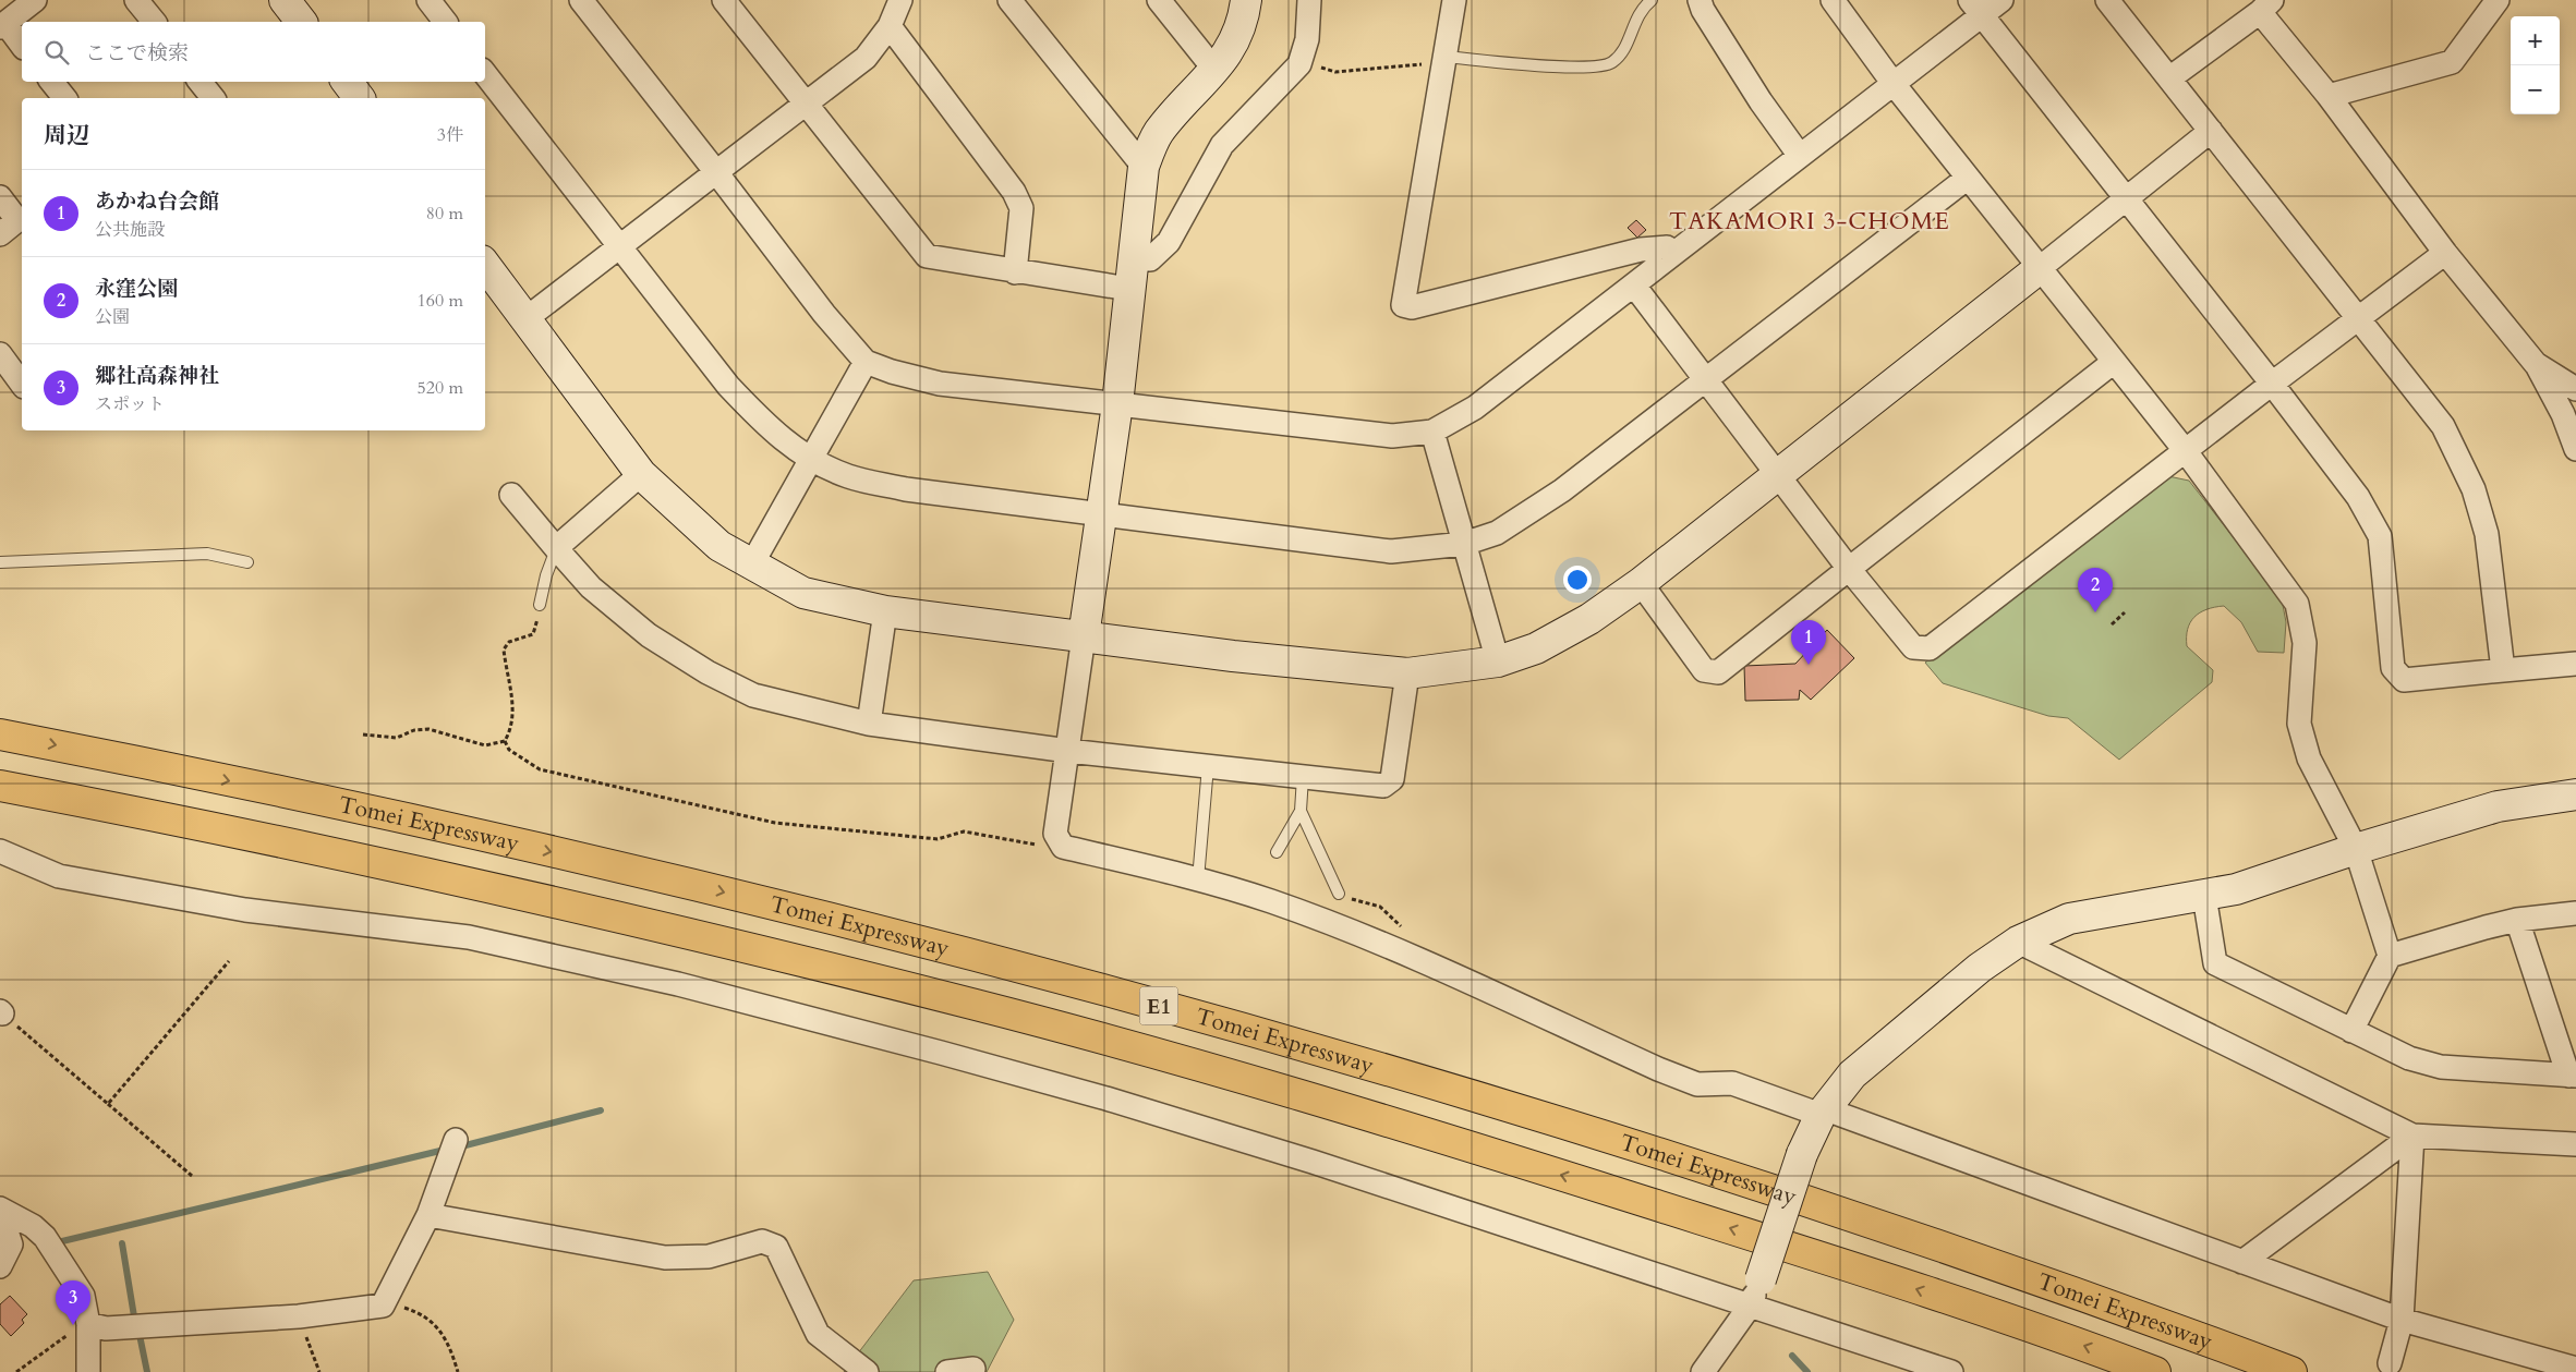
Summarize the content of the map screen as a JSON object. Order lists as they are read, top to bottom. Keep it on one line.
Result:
{"streets":{"highway":["Tomei Expressway","E1"]},"districts":["TAKAMORI 3-CHOME"],"page":{"map_buttons":["+","−"],"search":"ここで検索","heading":["周辺","3件"],"list":[{"mark":"1","name":"あかね台会館","note":"公共施設","value":"80 m"},{"mark":"2","name":"永窪公園","note":"公園","value":"160 m"},{"mark":"3","name":"郷社高森神社","note":"スポット","value":"520 m"}],"pins":["2","1","3"]}}
